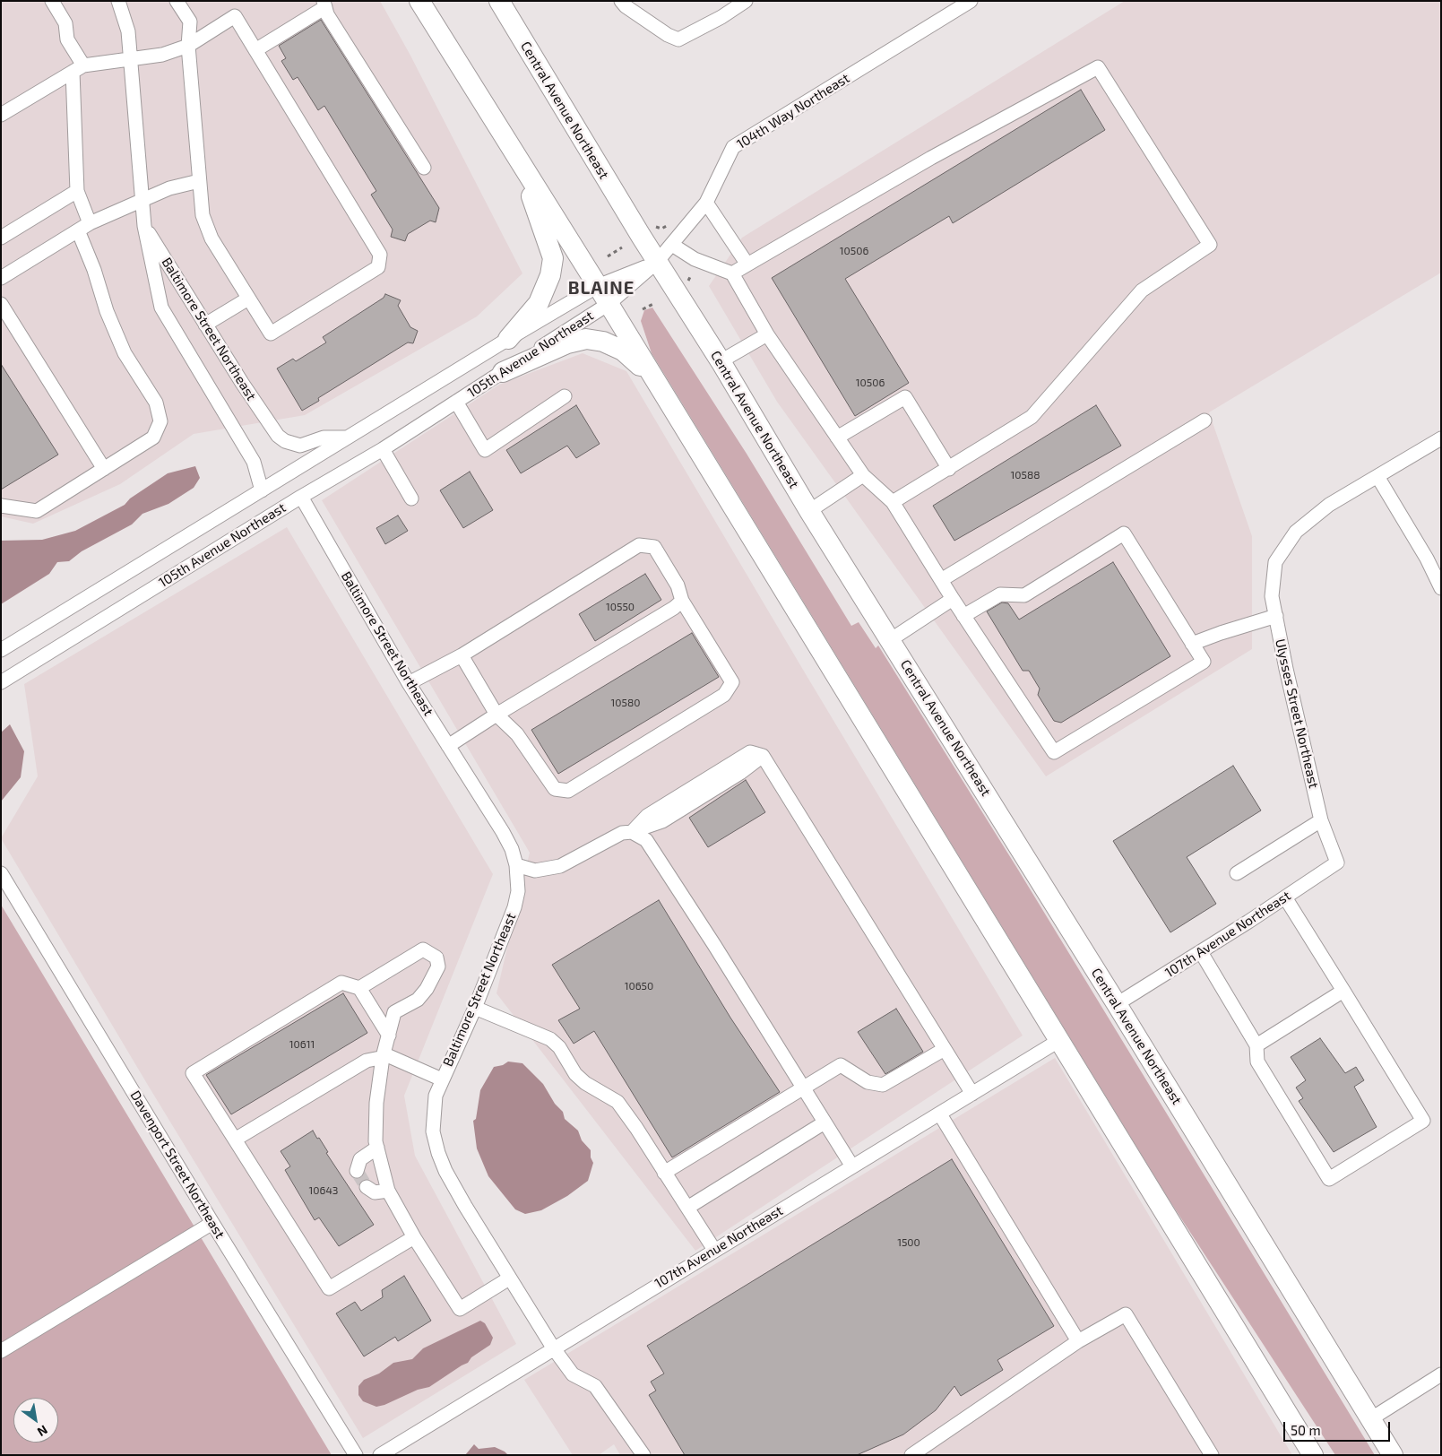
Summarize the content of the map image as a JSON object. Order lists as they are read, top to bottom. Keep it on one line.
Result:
{"streets":{"highway":["Central Avenue Northeast"],"street":["104th Way Northeast","Baltimore Street Northeast","105th Avenue Northeast","Ulysses Street Northeast","107th Avenue Northeast","Davenport Street Northeast"]},"crossings":[["Central Avenue Northeast","104th Way Northeast"],["Central Avenue Northeast","105th Avenue Northeast"],["Central Avenue Northeast","107th Avenue Northeast"],["104th Way Northeast","105th Avenue Northeast"],["Baltimore Street Northeast","105th Avenue Northeast"],["Baltimore Street Northeast","107th Avenue Northeast"],["Ulysses Street Northeast","107th Avenue Northeast"]],"districts":["BLAINE"],"house_numbers":["10506","10506","10588","10550","10580","10650","10611","10643","1500"],"scale_bar":"50 m","north":"bottom right"}
